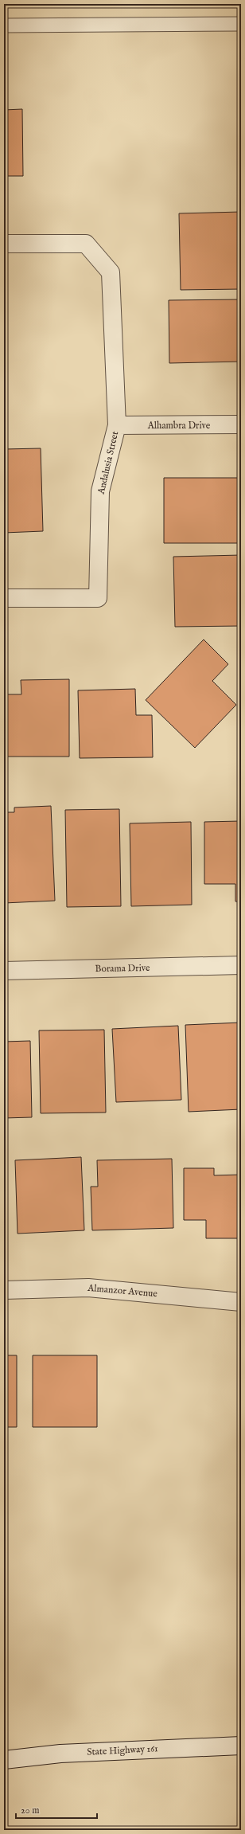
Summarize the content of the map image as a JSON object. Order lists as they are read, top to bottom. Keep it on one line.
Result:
{"streets":{"street":["Alhambra Drive","Andalusia Street","Borama Drive","Almanzor Avenue","State Highway 161"]},"crossings":[["Alhambra Drive","Andalusia Street"]],"scale_bar":"20 m"}
